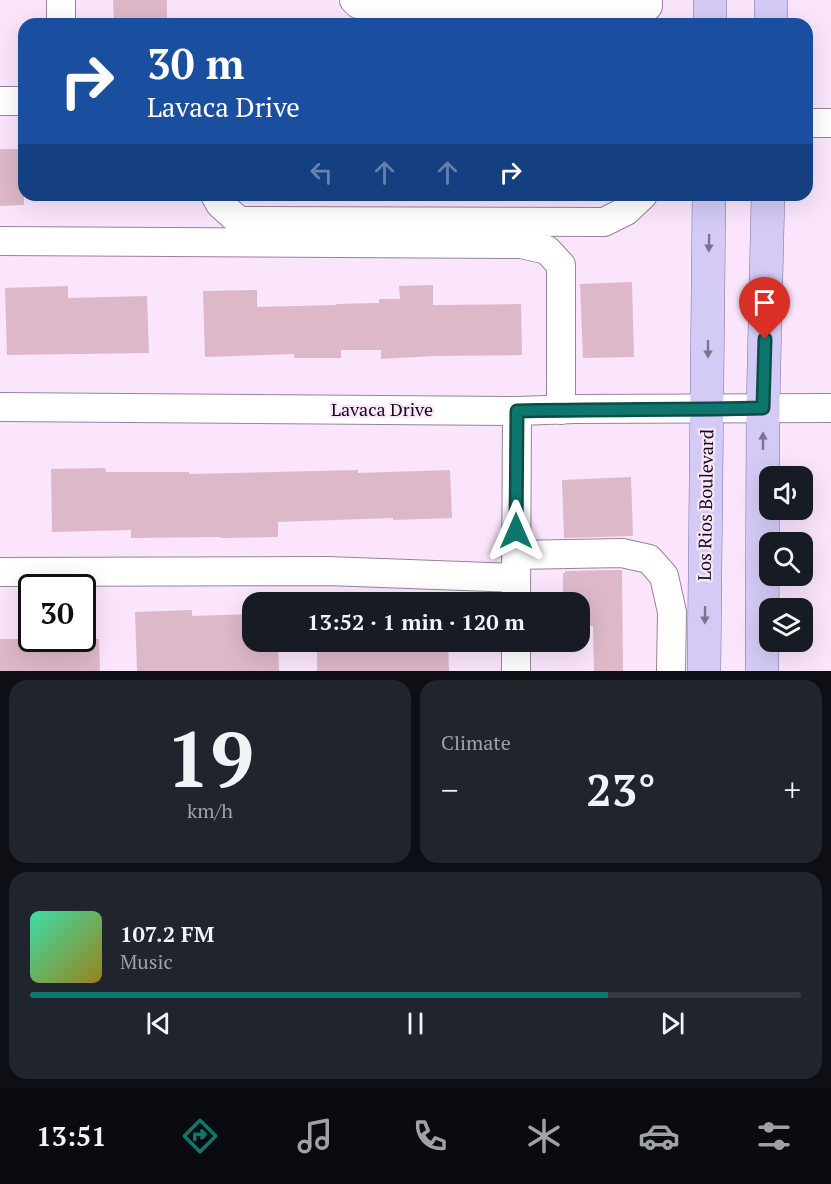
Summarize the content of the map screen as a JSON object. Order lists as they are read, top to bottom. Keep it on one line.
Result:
{"streets":{"main road":["Los Rios Boulevard"],"street":["Lavaca Drive"]},"crossings":[["Lavaca Drive","Los Rios Boulevard"]],"page":{"turn":["30 m","Lavaca Drive"],"limit":"30","trip":"13:52 · 1 min · 120 m","tile":[["19","km/h"],"Climate"],"heat":["−","23°","+"],"song":["107.2 FM","Music"],"tabs":"13:51"}}
